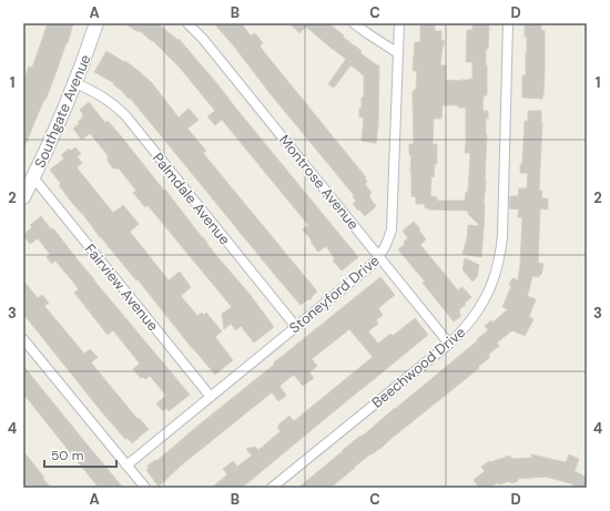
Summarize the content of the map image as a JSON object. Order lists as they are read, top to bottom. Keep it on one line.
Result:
{"streets":{"street":["Southgate Avenue","Montrose Avenue","Palmdale Avenue","Fairview Avenue","Stoneyford Drive","Beechwood Drive"]},"crossings":[["Southgate Avenue","Palmdale Avenue"],["Southgate Avenue","Fairview Avenue"],["Montrose Avenue","Stoneyford Drive"],["Montrose Avenue","Beechwood Drive"],["Palmdale Avenue","Stoneyford Drive"],["Fairview Avenue","Stoneyford Drive"]],"scale_bar":"50 m","grid":{"columns":["A","B","C","D"],"rows":["1","2","3","4"]}}
